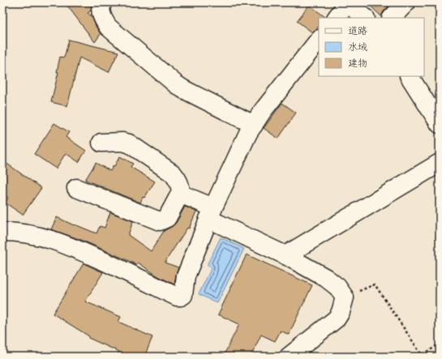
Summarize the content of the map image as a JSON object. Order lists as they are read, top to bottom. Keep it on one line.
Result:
{"legend":["道路","水域","建物"]}
